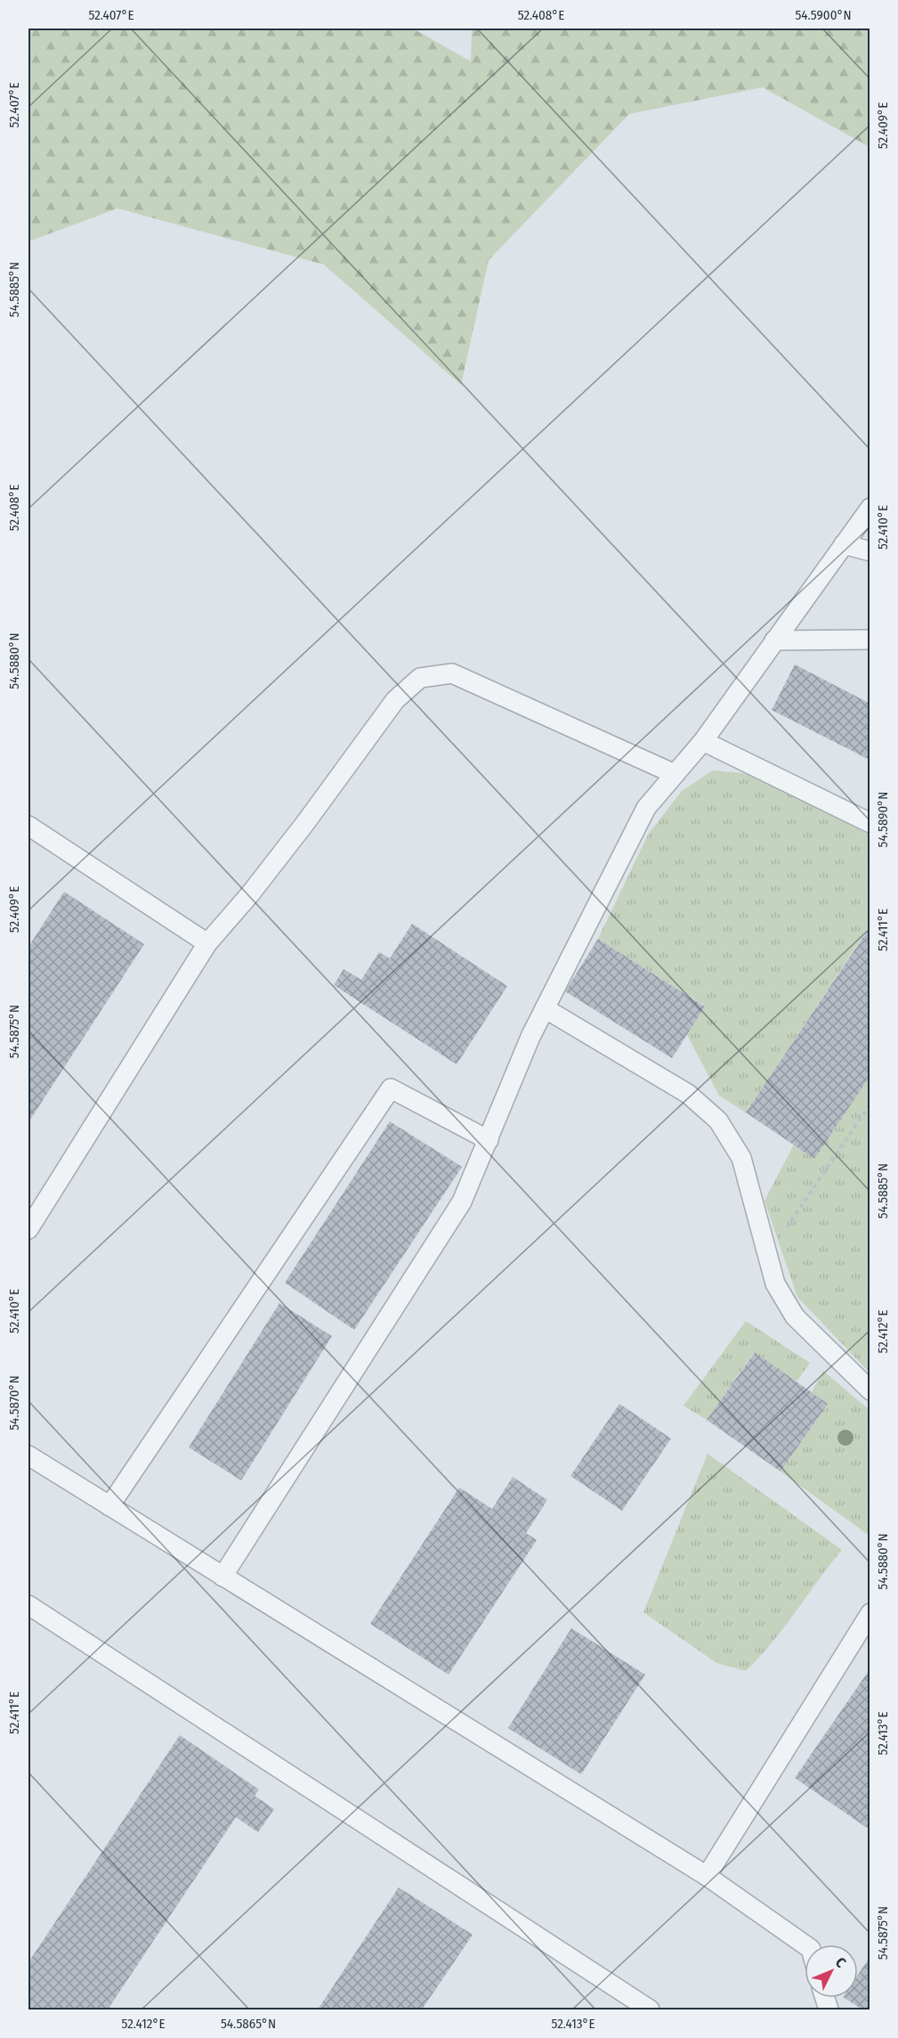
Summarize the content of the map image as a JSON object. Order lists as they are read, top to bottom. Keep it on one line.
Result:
{"north":"top right","coordinates":["52.407°E","52.408°E","54.5900°N","52.409°E","54.5885°N","52.410°E","54.5880°N","54.5890°N","52.411°E","54.5875°N","52.412°E","54.5870°N","52.413°E","54.5865°N"]}
